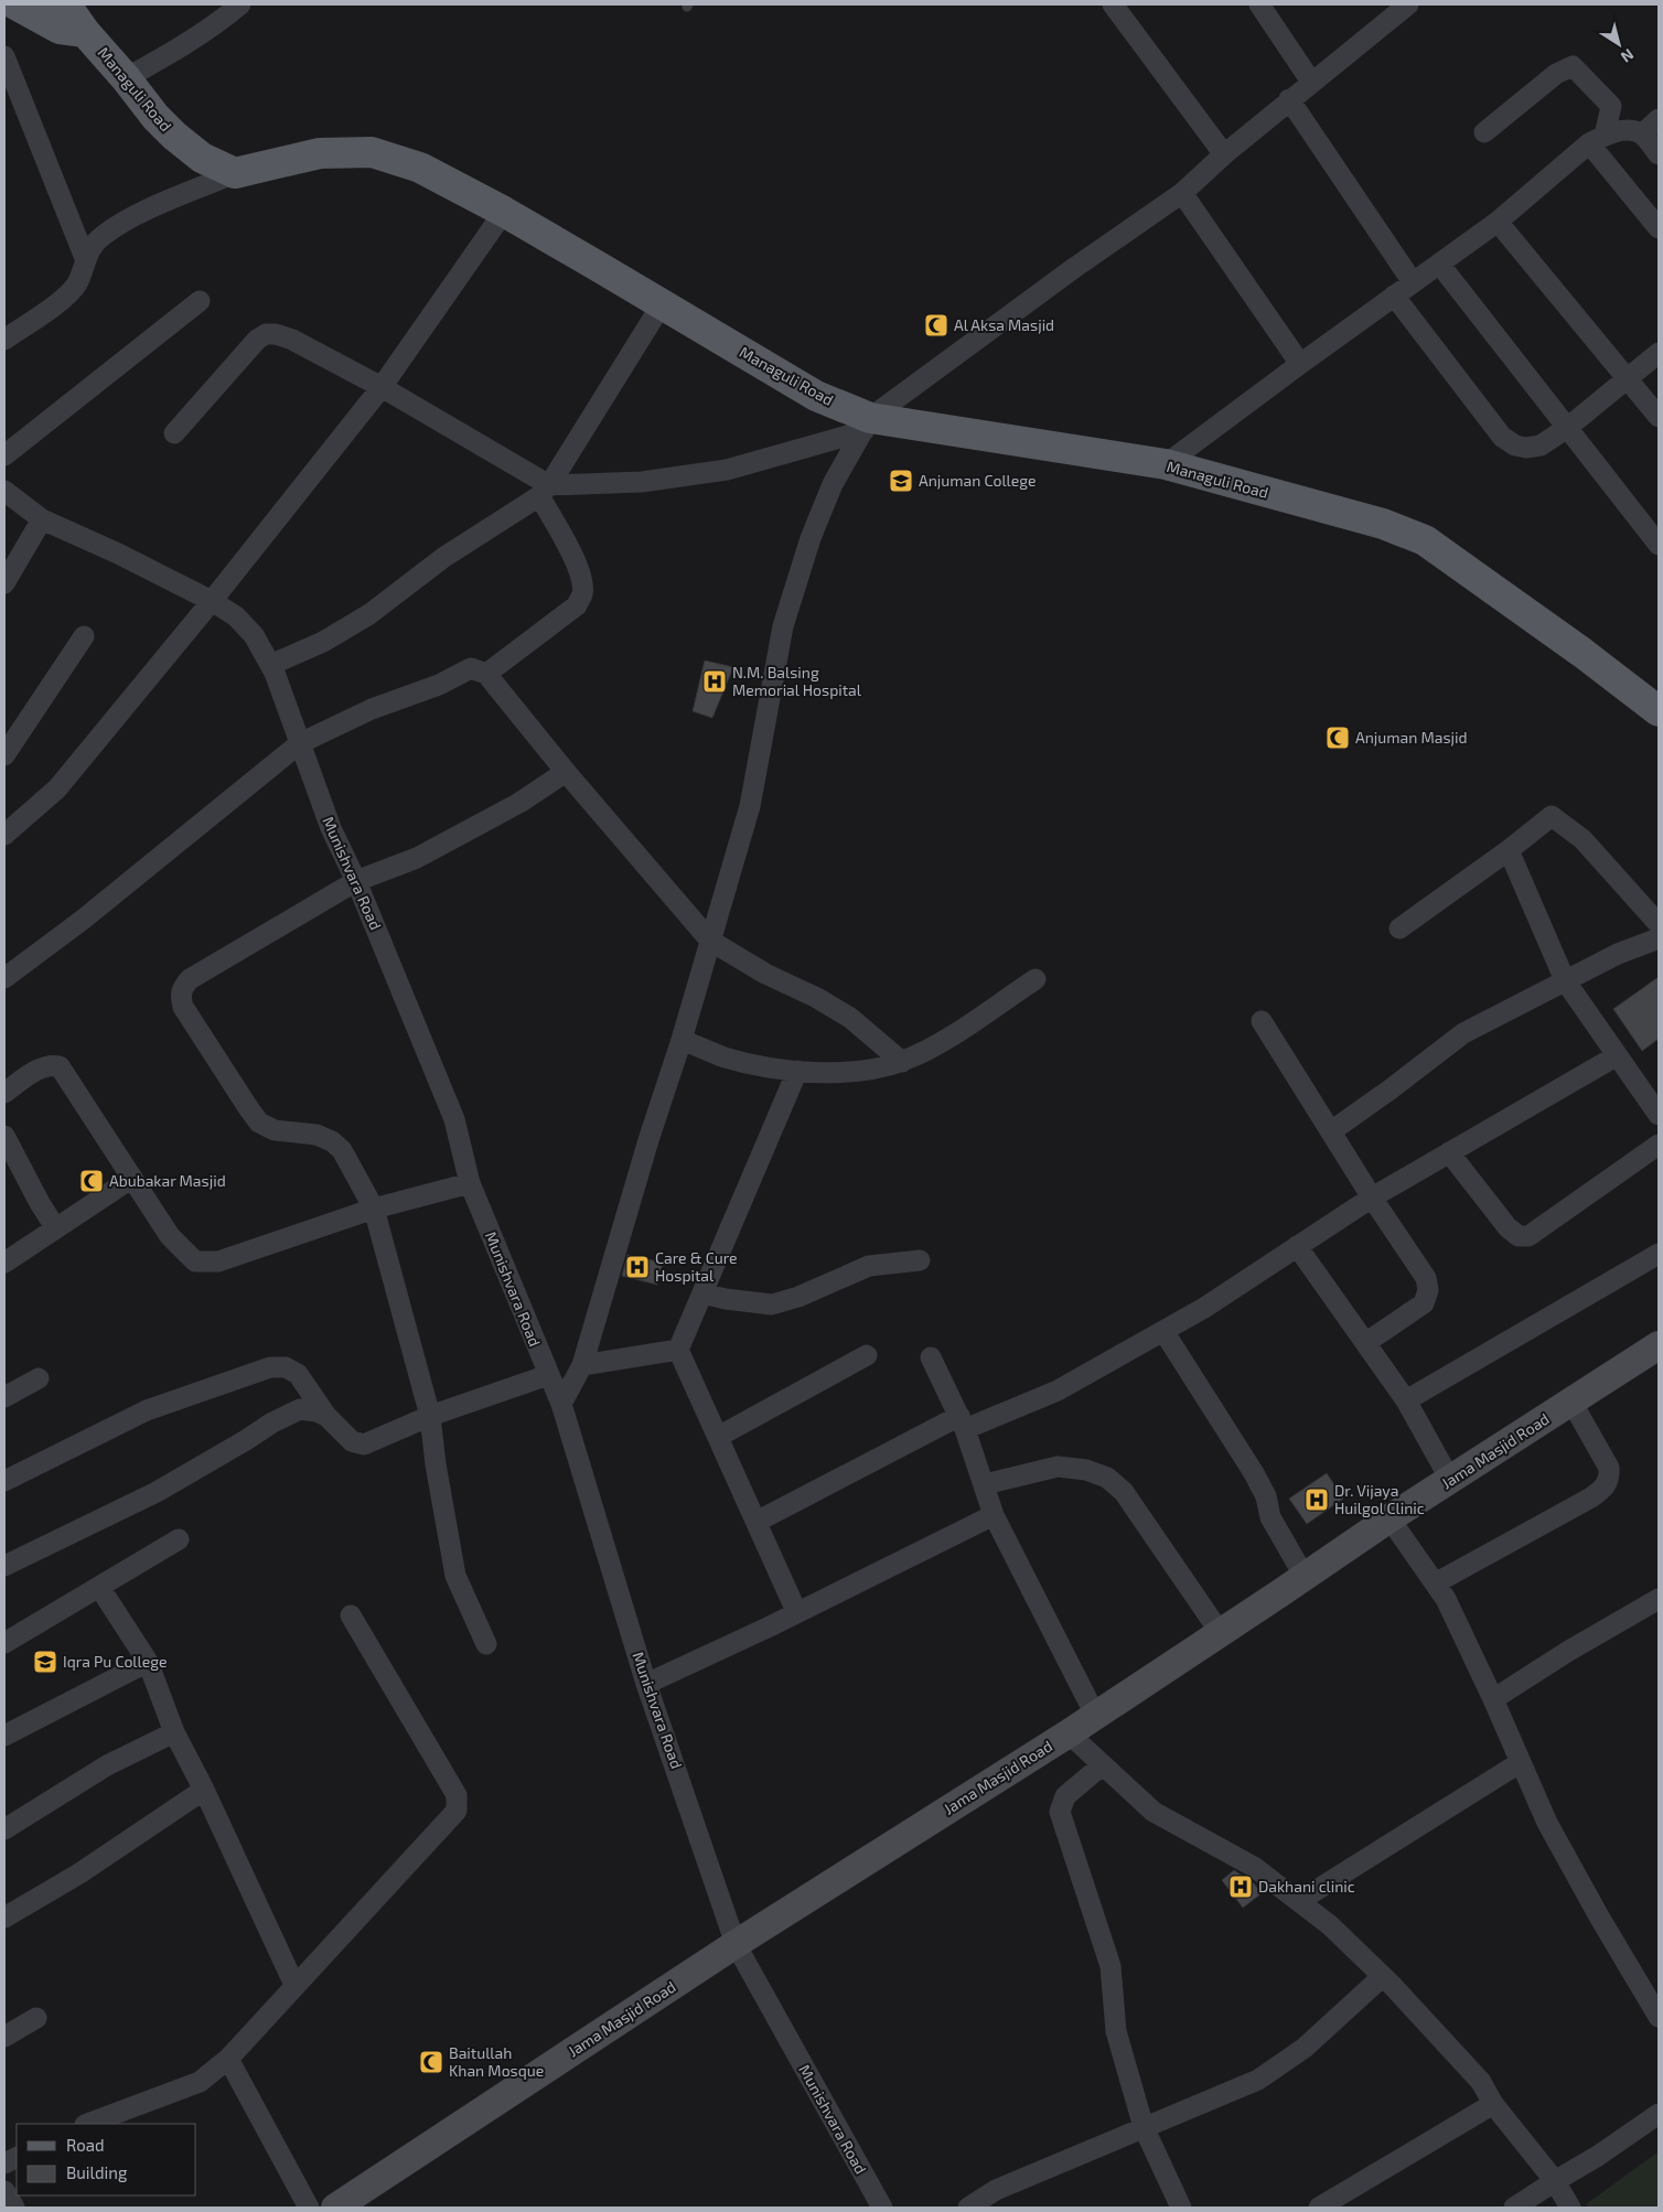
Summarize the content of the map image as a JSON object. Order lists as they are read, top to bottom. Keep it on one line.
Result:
{"streets":{"main road":["Managuli Road"],"street":["Munishvara Road","Jama Masjid Road"]},"crossings":[["Munishvara Road","Jama Masjid Road"]],"places":{"mosque":["Al Aksa Masjid","Anjuman Masjid","Abubakar Masjid","Baitullah Khan Mosque"],"school or university":["Anjuman College","Iqra Pu College"],"hospital":["N.M. Balsing Memorial Hospital","Care & Cure Hospital","Dr. Vijaya Huilgol Clinic","Dakhani clinic"]},"legend":["Road","Building"],"north":"bottom right"}
